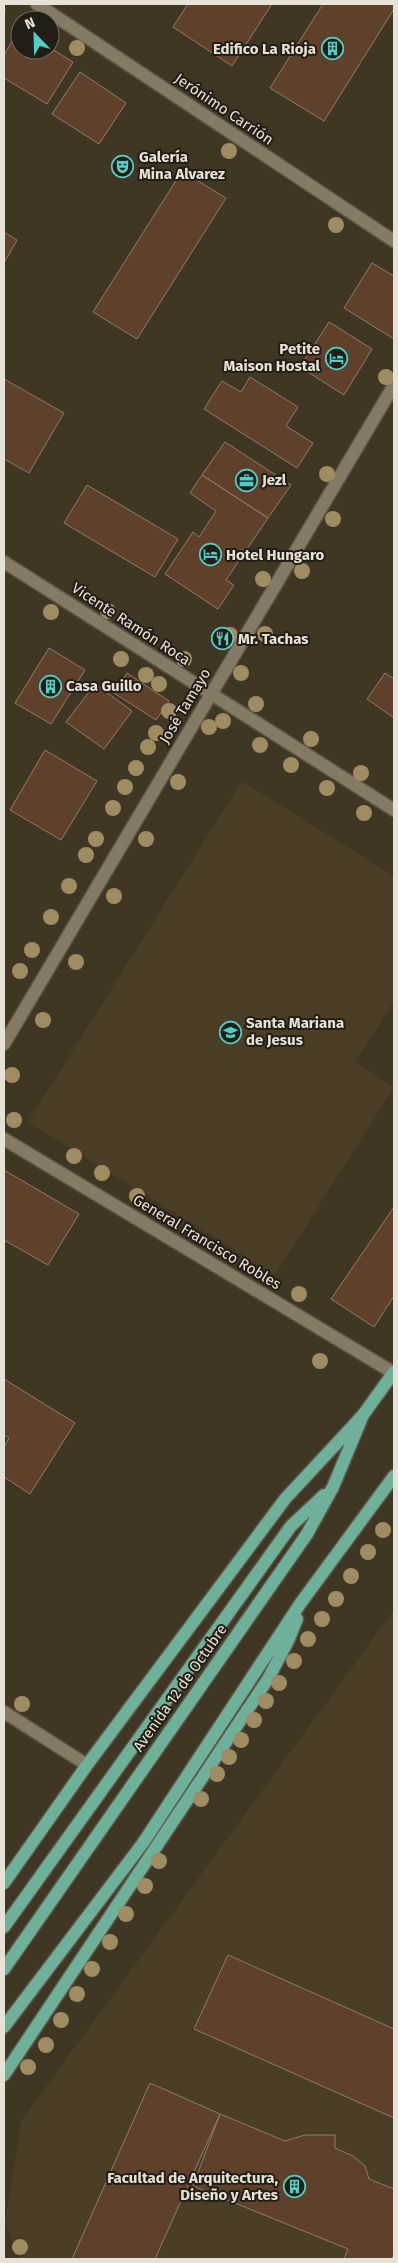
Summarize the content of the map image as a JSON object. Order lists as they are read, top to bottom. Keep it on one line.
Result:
{"streets":{"main road":["Avenida 12 de Octubre"],"street":["Jerónimo Carrión","Vicente Ramón Roca","José Tamayo","General Francisco Robles"]},"crossings":[["Vicente Ramón Roca","José Tamayo"],["General Francisco Robles","Avenida 12 de Octubre"]],"places":{"building":["Edifico La Rioja","Casa Guillo","Facultad de Arquitectura, Diseño y Artes"],"theatre":["Galería Mina Alvarez"],"hotel":["Petite Maison Hostal","Hotel Hungaro"],"office":["Jezl"],"restaurant":["Mr. Tachas"],"school or university":["Santa Mariana de Jesus"]},"north":"top left"}
